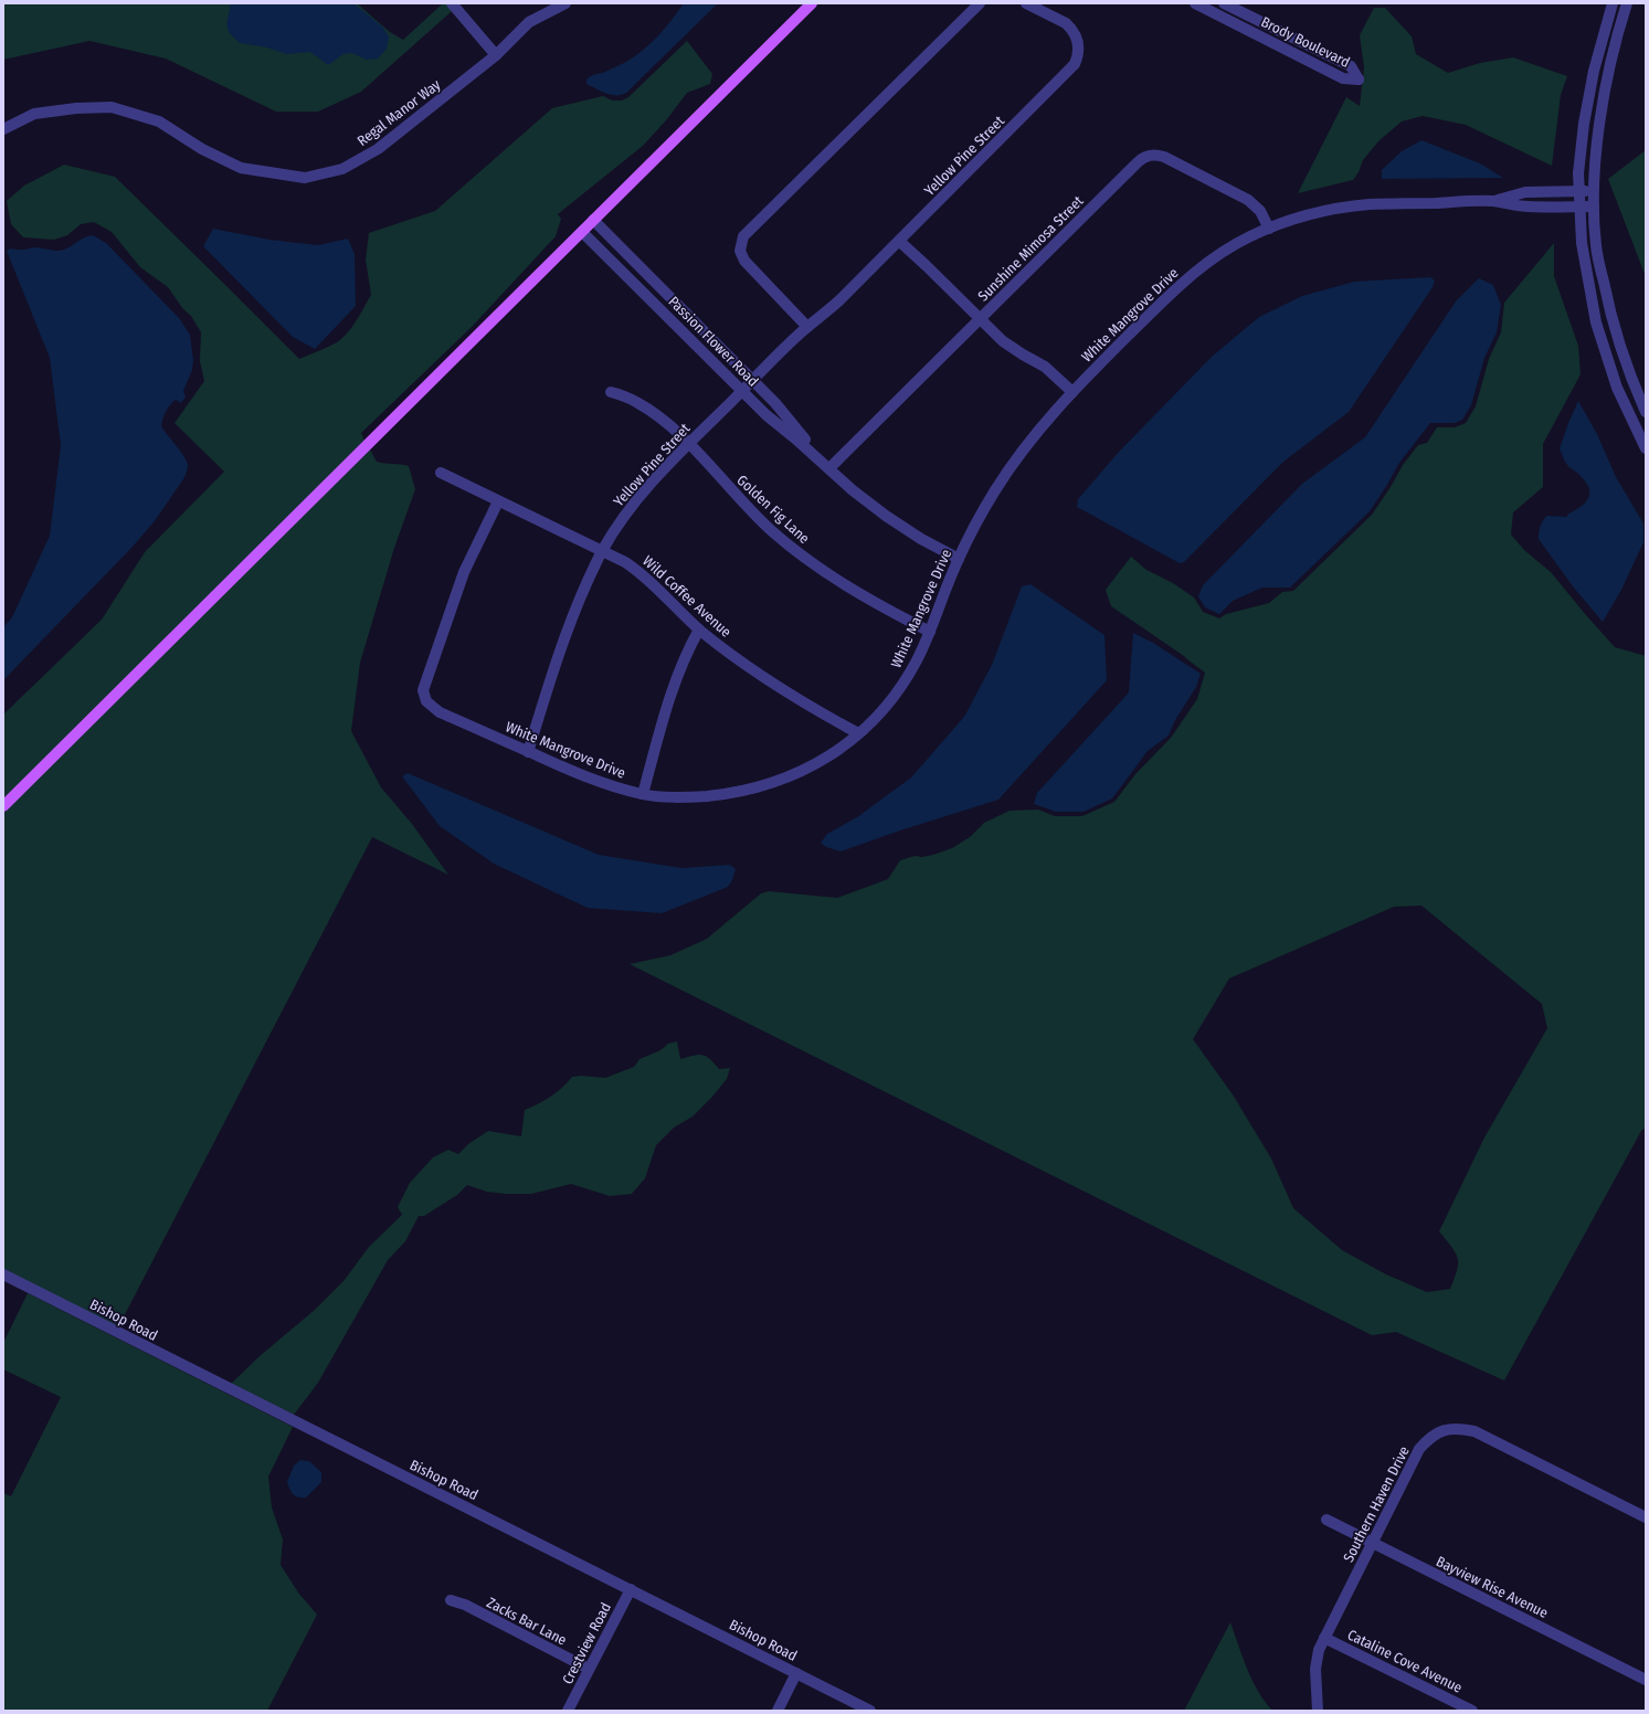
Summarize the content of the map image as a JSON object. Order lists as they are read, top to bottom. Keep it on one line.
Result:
{"streets":{"street":["Brody Boulevard","Regal Manor Way","Yellow Pine Street","Sunshine Mimosa Street","White Mangrove Drive","Passion Flower Road","Golden Fig Lane","Wild Coffee Avenue","Bishop Road","Southern Haven Drive","Bayview Rise Avenue","Zacks Bar Lane","Crestview Road","Cataline Cove Avenue"]},"crossings":[["Yellow Pine Street","White Mangrove Drive"],["Yellow Pine Street","Passion Flower Road"],["Yellow Pine Street","Golden Fig Lane"],["Yellow Pine Street","Wild Coffee Avenue"],["Sunshine Mimosa Street","White Mangrove Drive"],["Sunshine Mimosa Street","Passion Flower Road"],["White Mangrove Drive","Passion Flower Road"],["White Mangrove Drive","Golden Fig Lane"],["White Mangrove Drive","Wild Coffee Avenue"],["Bishop Road","Crestview Road"],["Southern Haven Drive","Bayview Rise Avenue"],["Southern Haven Drive","Cataline Cove Avenue"],["Zacks Bar Lane","Crestview Road"]]}
